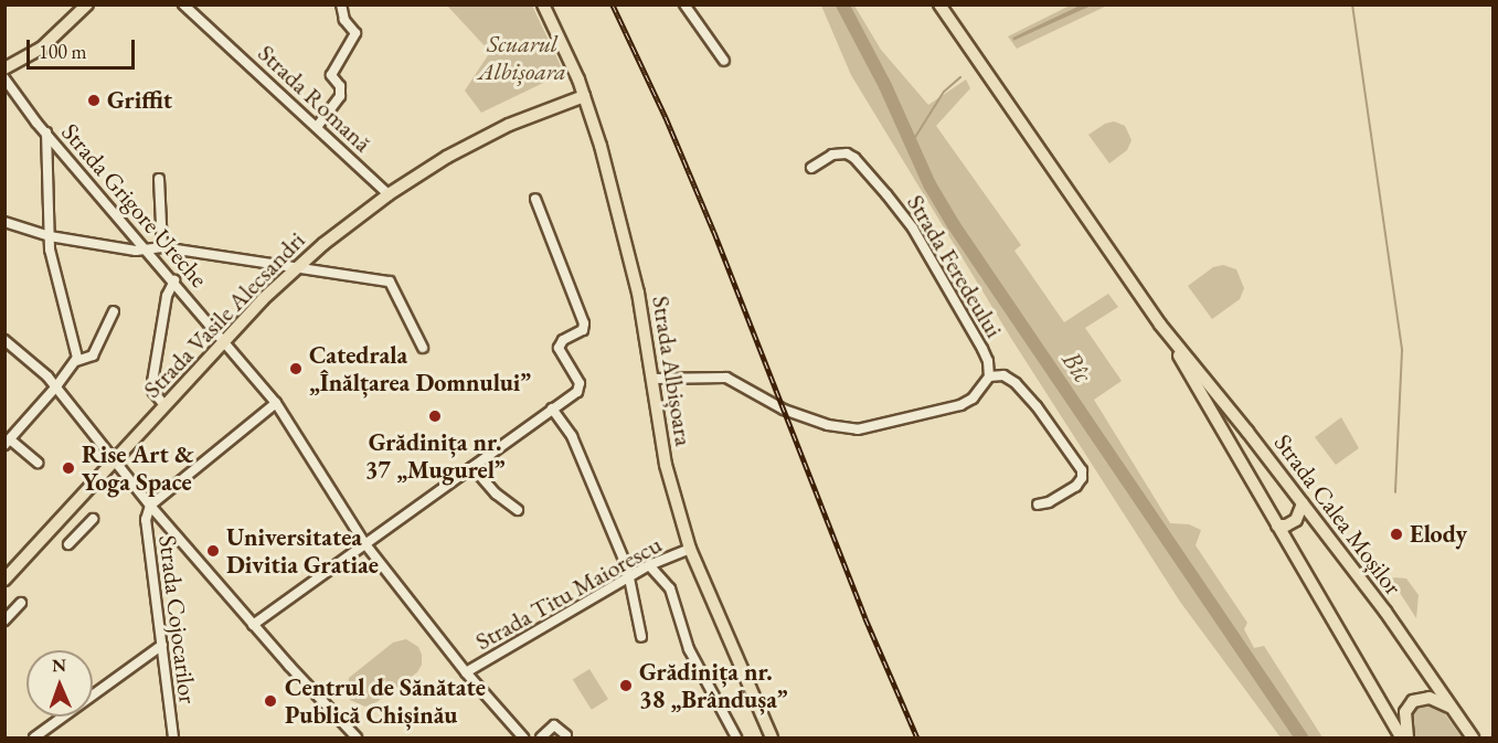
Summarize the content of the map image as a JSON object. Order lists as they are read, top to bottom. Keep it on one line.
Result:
{"streets":{"main road":["Strada Vasile Alecsandri","Strada Albișoara","Strada Calea Moșilor"],"street":["Strada Romană","Strada Grigore Ureche","Strada Feredeului","Strada Titu Maiorescu","Strada Cojocarilor"]},"crossings":[["Strada Romană","Strada Vasile Alecsandri"],["Strada Grigore Ureche","Strada Vasile Alecsandri"],["Strada Grigore Ureche","Strada Titu Maiorescu"],["Strada Feredeului","Strada Albișoara"],["Strada Vasile Alecsandri","Strada Albișoara"],["Strada Albișoara","Strada Titu Maiorescu"]],"water":["Bîc"],"parks":["Scuarul Albișoara"],"places":["Griffit","Catedrala „Înălțarea Domnului”","Grădinița nr. 37 „Mugurel”","Rise Art & Yoga Space","Elody","Universitatea Divitia Gratiae","Grădinița nr. 38 „Brândușa”","Centrul de Sănătate Publică Chișinău"],"scale_bar":"100 m","north":"top"}
